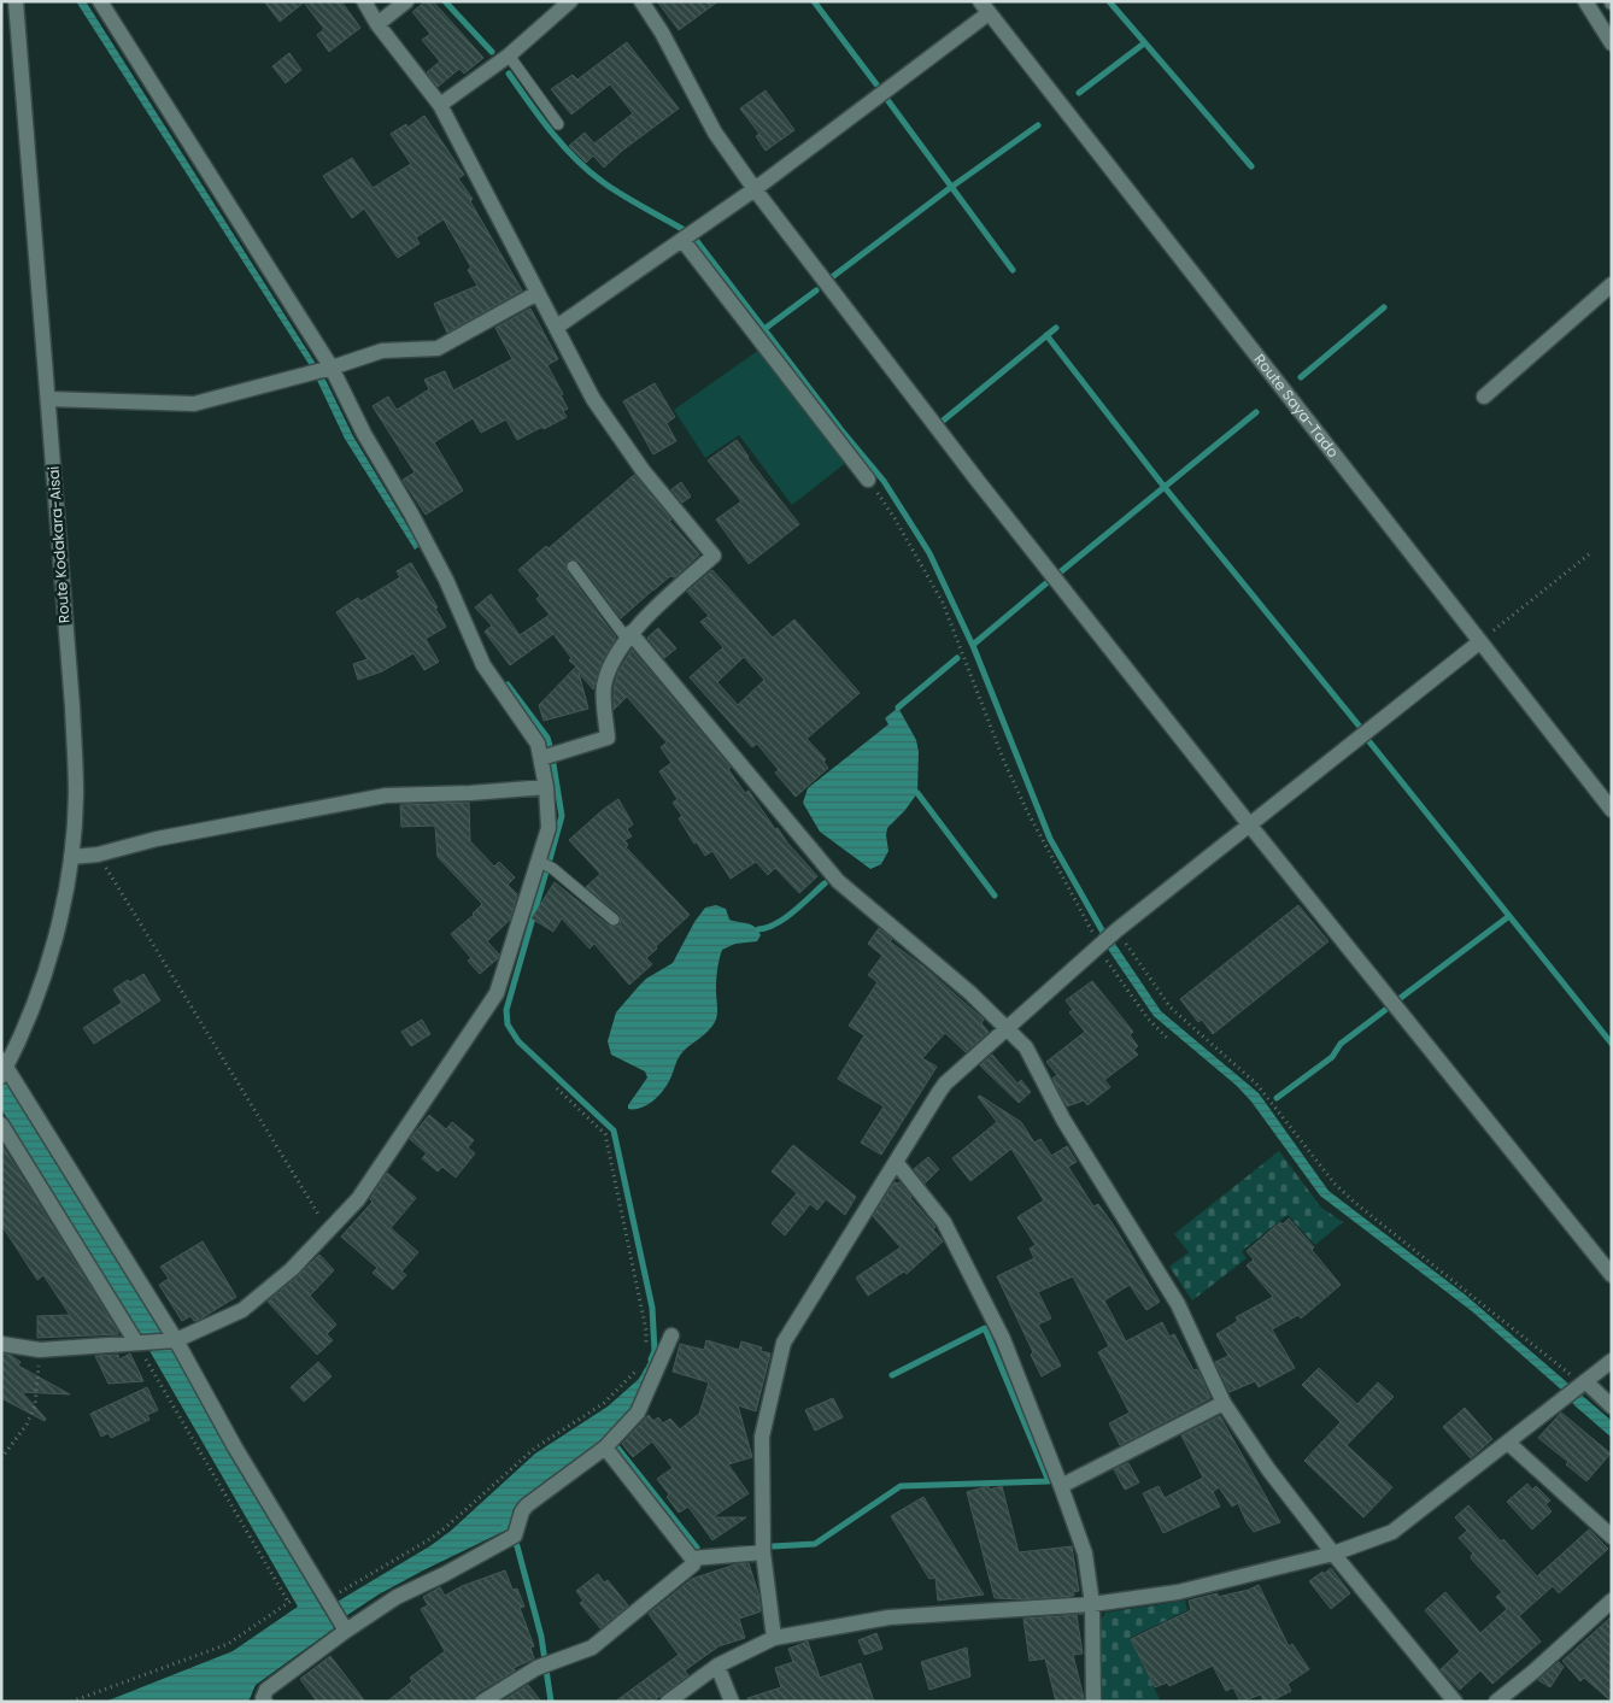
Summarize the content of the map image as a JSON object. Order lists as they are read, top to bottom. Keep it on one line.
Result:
{"streets":{"street":["Route Saya-Tado","Route Kodakara-Aisai"]}}
